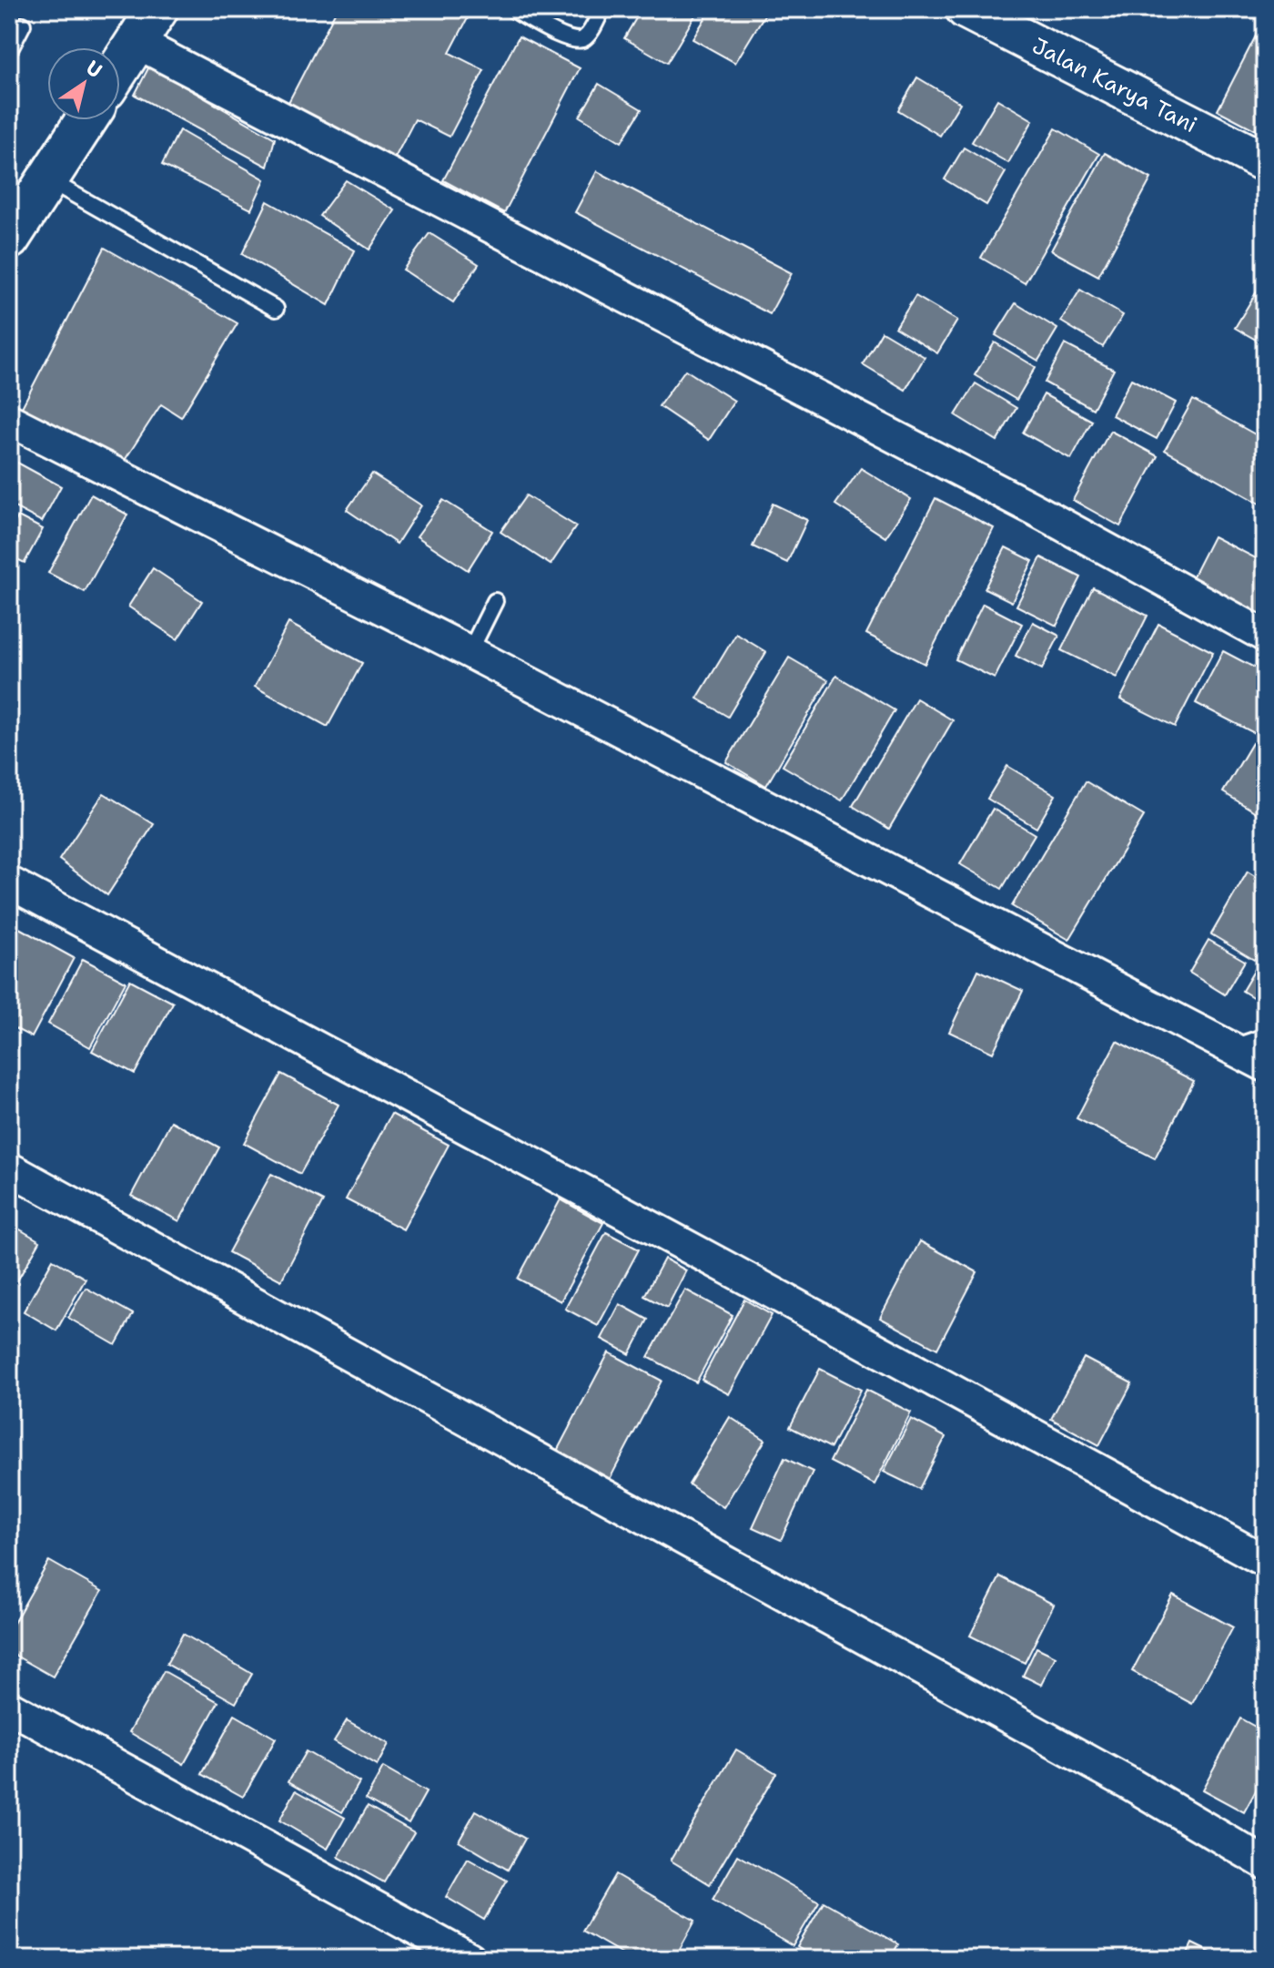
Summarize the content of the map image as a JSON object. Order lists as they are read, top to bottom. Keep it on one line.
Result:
{"streets":{"street":["Jalan Karya Tani"]},"north":"top right"}
